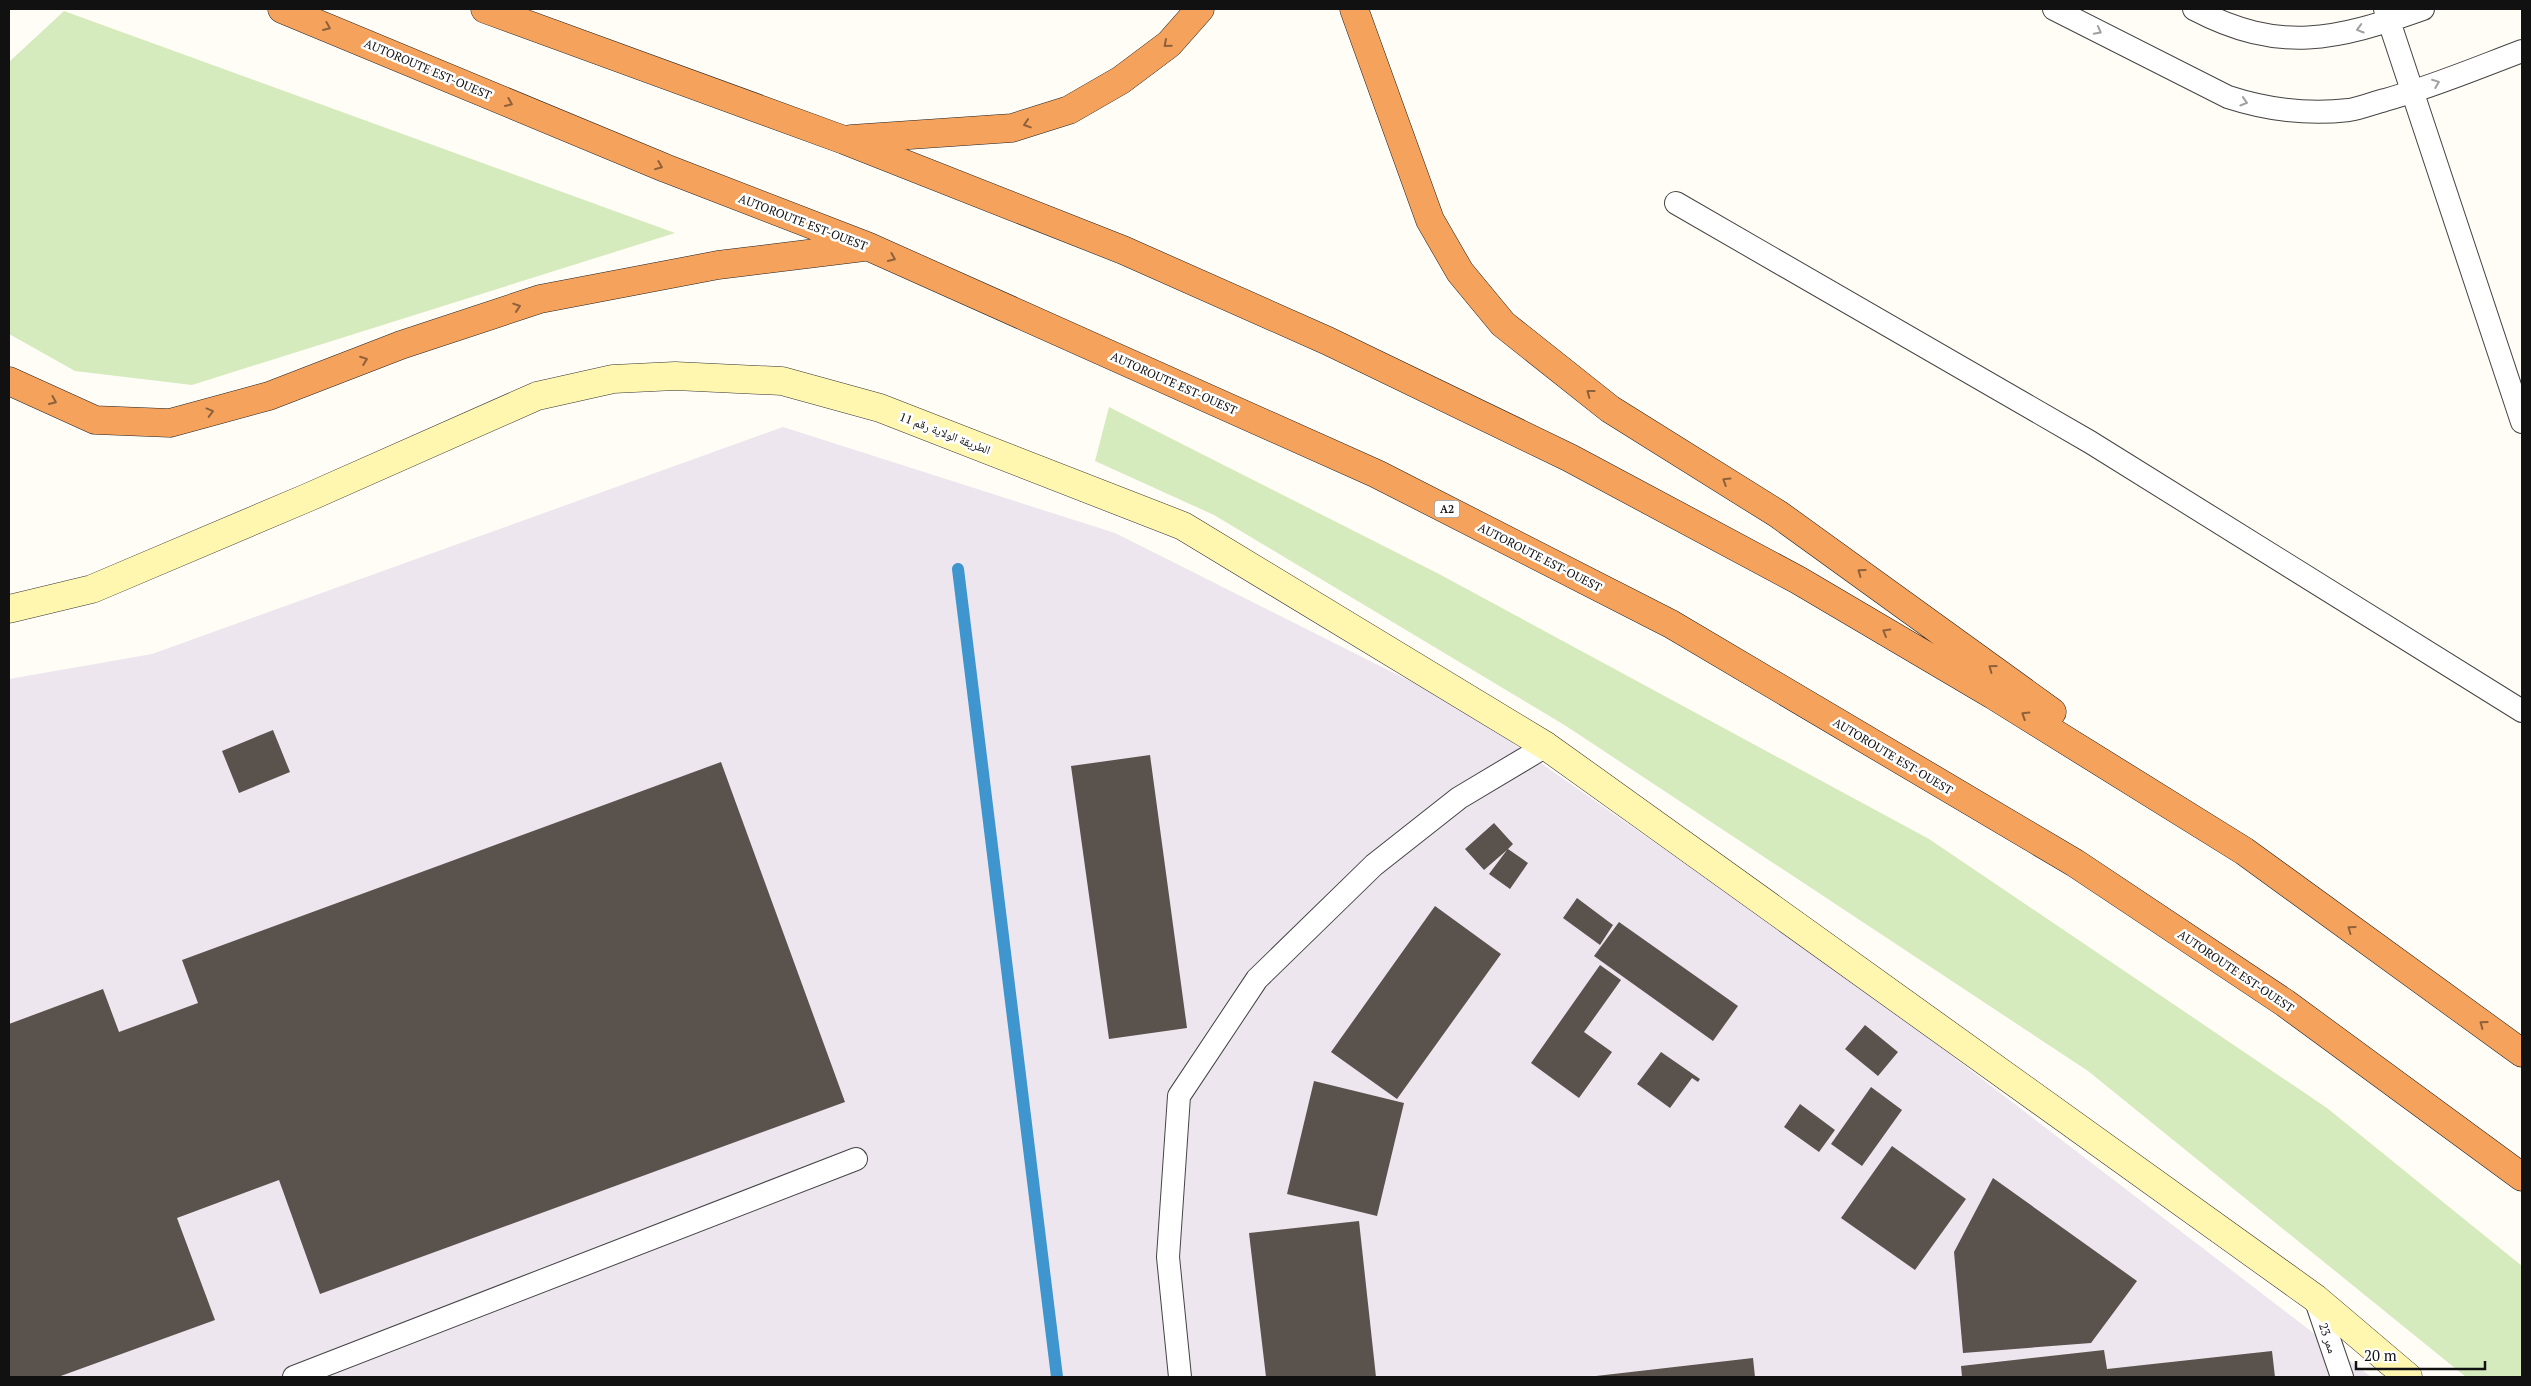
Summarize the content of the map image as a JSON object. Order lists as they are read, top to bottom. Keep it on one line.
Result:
{"streets":{"highway":["AUTOROUTE EST-OUEST","A2"],"main road":["الطريقة الولاية رقم 11"],"lane":["ممر 23"]},"crossings":[["الطريقة الولاية رقم 11","ممر 23"]],"scale_bar":"20 m"}
